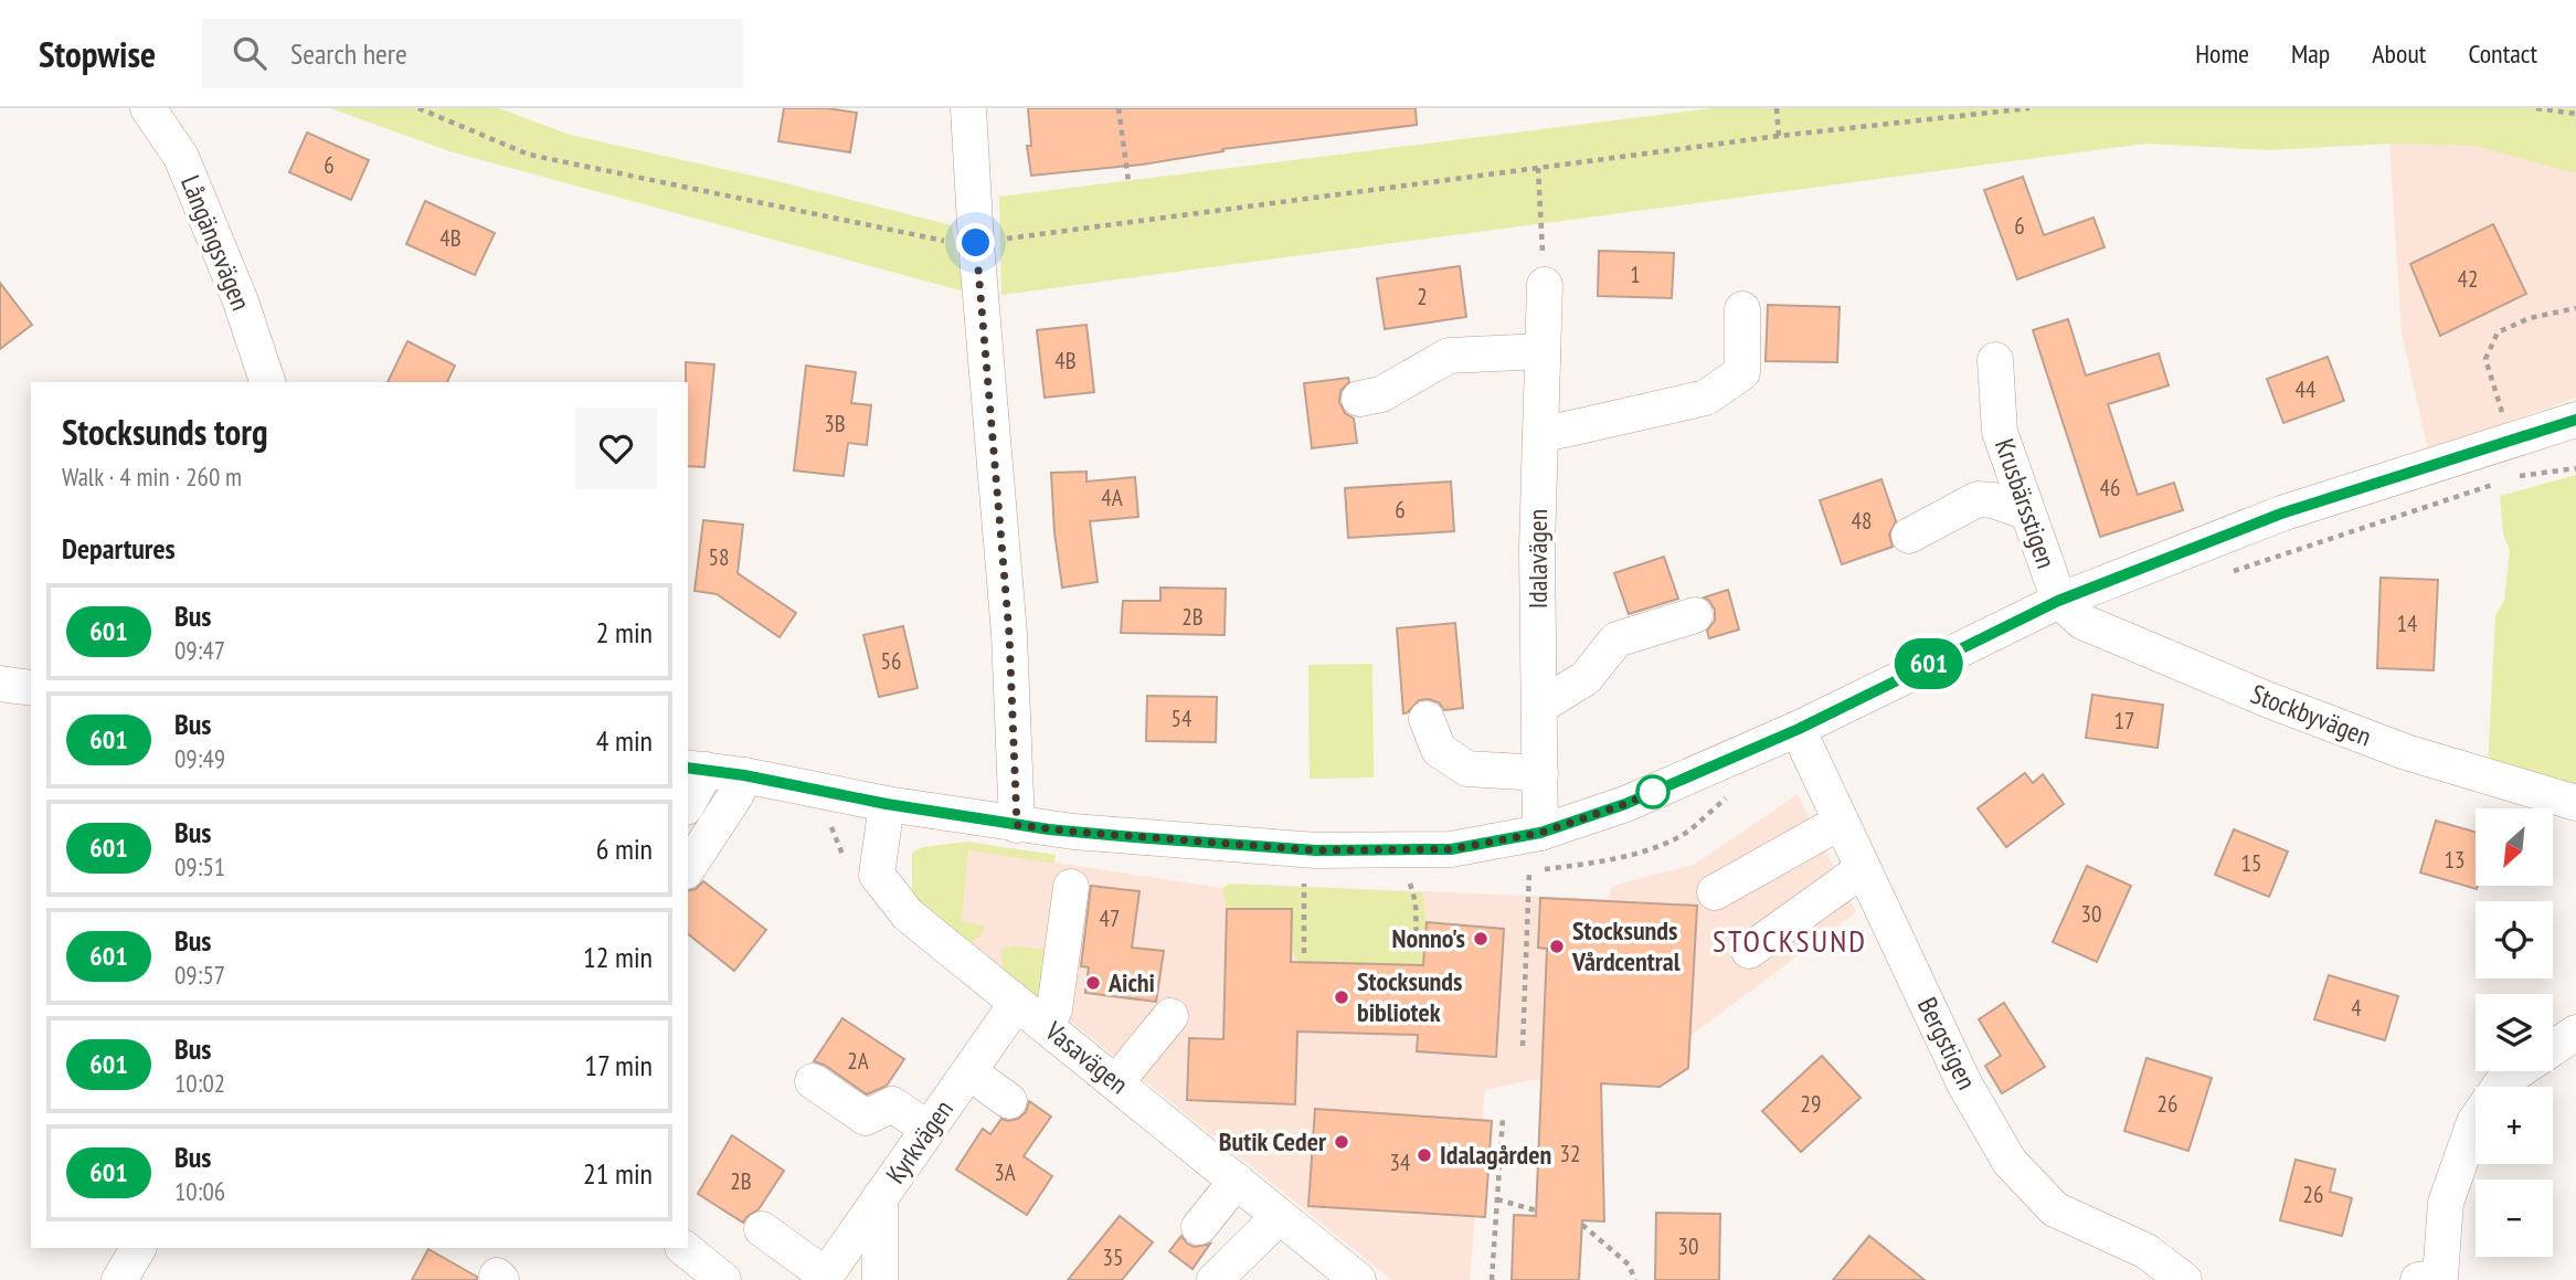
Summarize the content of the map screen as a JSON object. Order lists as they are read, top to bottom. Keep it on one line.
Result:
{"streets":{"street":["Långängsvägen","Krusbärsstigen","Idalavägen","Stockbyvägen","Bergstigen","Vasavägen","Kyrkvägen"]},"crossings":[["Krusbärsstigen","Stockbyvägen"],["Vasavägen","Kyrkvägen"]],"districts":["STOCKSUND"],"places":["Nonno's","Stocksunds Vårdcentral","Aichi","Stocksunds bibliotek","Butik Ceder","Idalagården"],"lines":["bus line 601"],"house_numbers":["6","6","4B","1","42","2","4B","44","3B","46","4A","6","48","58","2B","14","56","54","17","13","15","30","47","4","2A","29","26","32","34","3A","2B","26","30","35"],"north":"bottom left","page":{"header":"Stopwise","search":"Search here","nav":["Home","Map","About","Contact"],"on_map":"601","heading":[["Stocksunds torg","Walk · 4 min · 260 m"],"Departures"],"list":[{"mark":"601","name":"Bus","note":"09:47","value":"2 min"},{"mark":"601","name":"Bus","note":"09:49","value":"4 min"},{"mark":"601","name":"Bus","note":"09:51","value":"6 min"},{"mark":"601","name":"Bus","note":"09:57","value":"12 min"},{"mark":"601","name":"Bus","note":"10:02","value":"17 min"},{"mark":"601","name":"Bus","note":"10:06","value":"21 min"}],"map_buttons":["+","−"]}}
